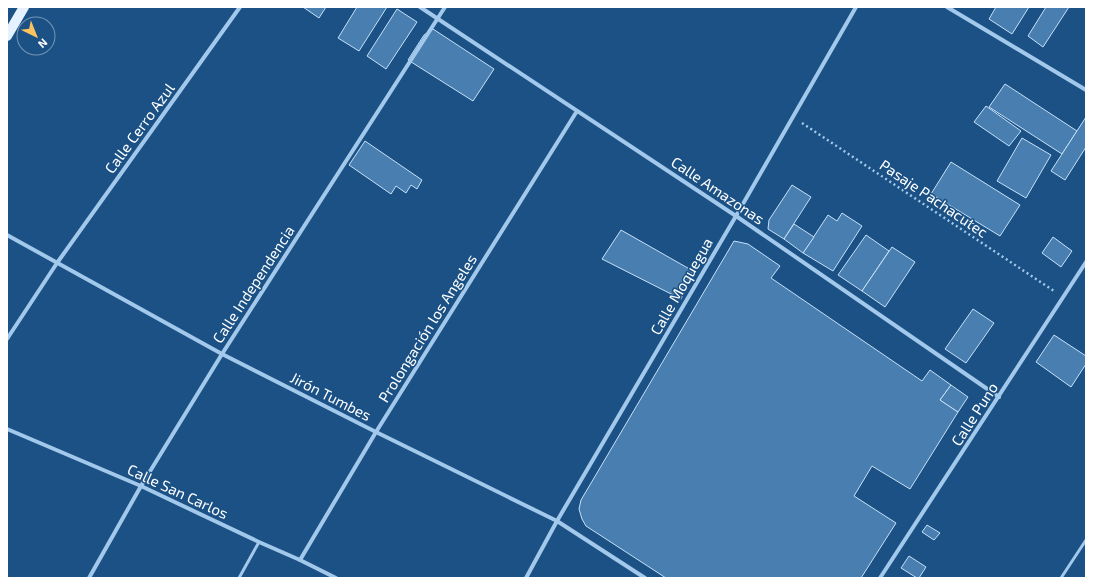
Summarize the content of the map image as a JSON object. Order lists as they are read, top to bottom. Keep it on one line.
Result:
{"streets":{"street":["Calle Cerro Azul","Calle Amazonas","Calle Independencia","Calle Moquegua","Prolongación los Angeles","Jirón Tumbes","Calle Puno","Calle San Carlos"],"path":["Pasaje Pachacutec"]},"crossings":[["Calle Cerro Azul","Jirón Tumbes"],["Calle Amazonas","Calle Independencia"],["Calle Amazonas","Calle Moquegua"],["Calle Amazonas","Prolongación los Angeles"],["Calle Amazonas","Calle Puno"],["Pasaje Pachacutec","Calle Moquegua"],["Pasaje Pachacutec","Calle Puno"],["Calle Independencia","Jirón Tumbes"],["Calle Independencia","Calle San Carlos"],["Calle Moquegua","Jirón Tumbes"],["Prolongación los Angeles","Jirón Tumbes"],["Prolongación los Angeles","Calle San Carlos"]],"north":"bottom right"}
